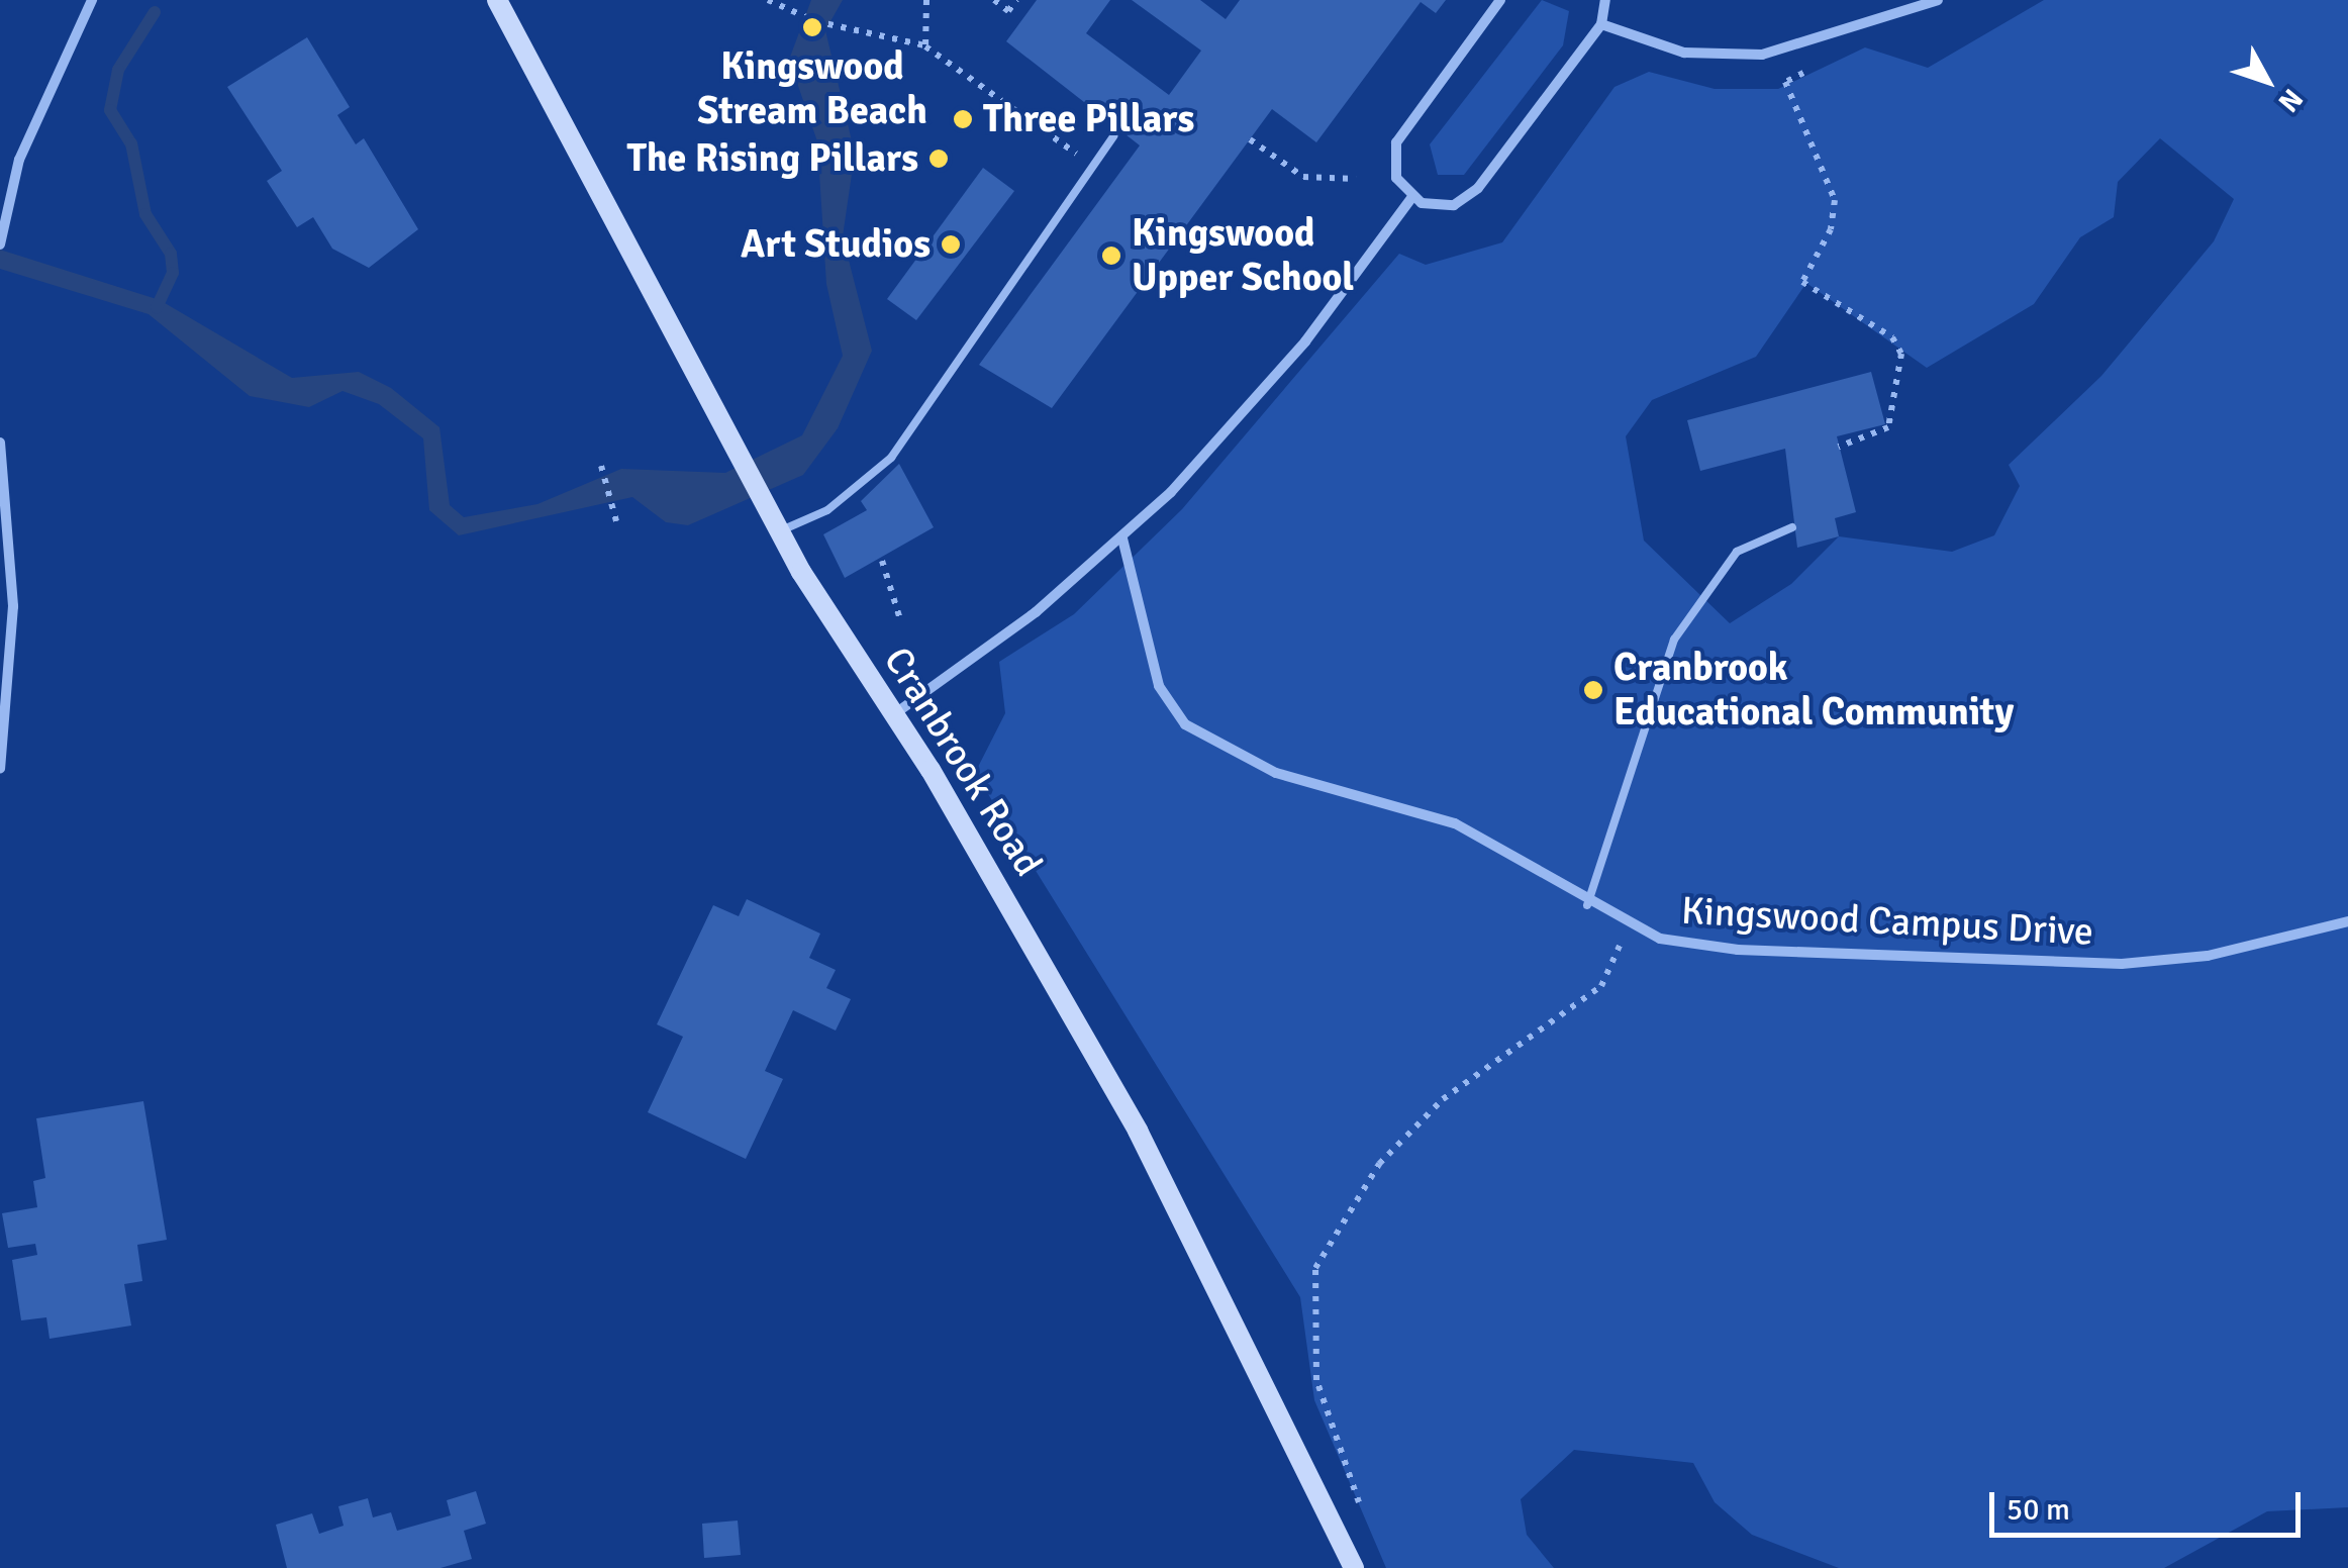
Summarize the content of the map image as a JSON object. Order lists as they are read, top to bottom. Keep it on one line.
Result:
{"streets":{"street":["Cranbrook Road","Kingswood Campus Drive"]},"places":["Kingswood Stream Beach","Three Pillars","The Rising Pillars","Art Studios","Kingswood Upper School","Cranbrook Educational Community"],"scale_bar":"50 m","north":"bottom right"}
